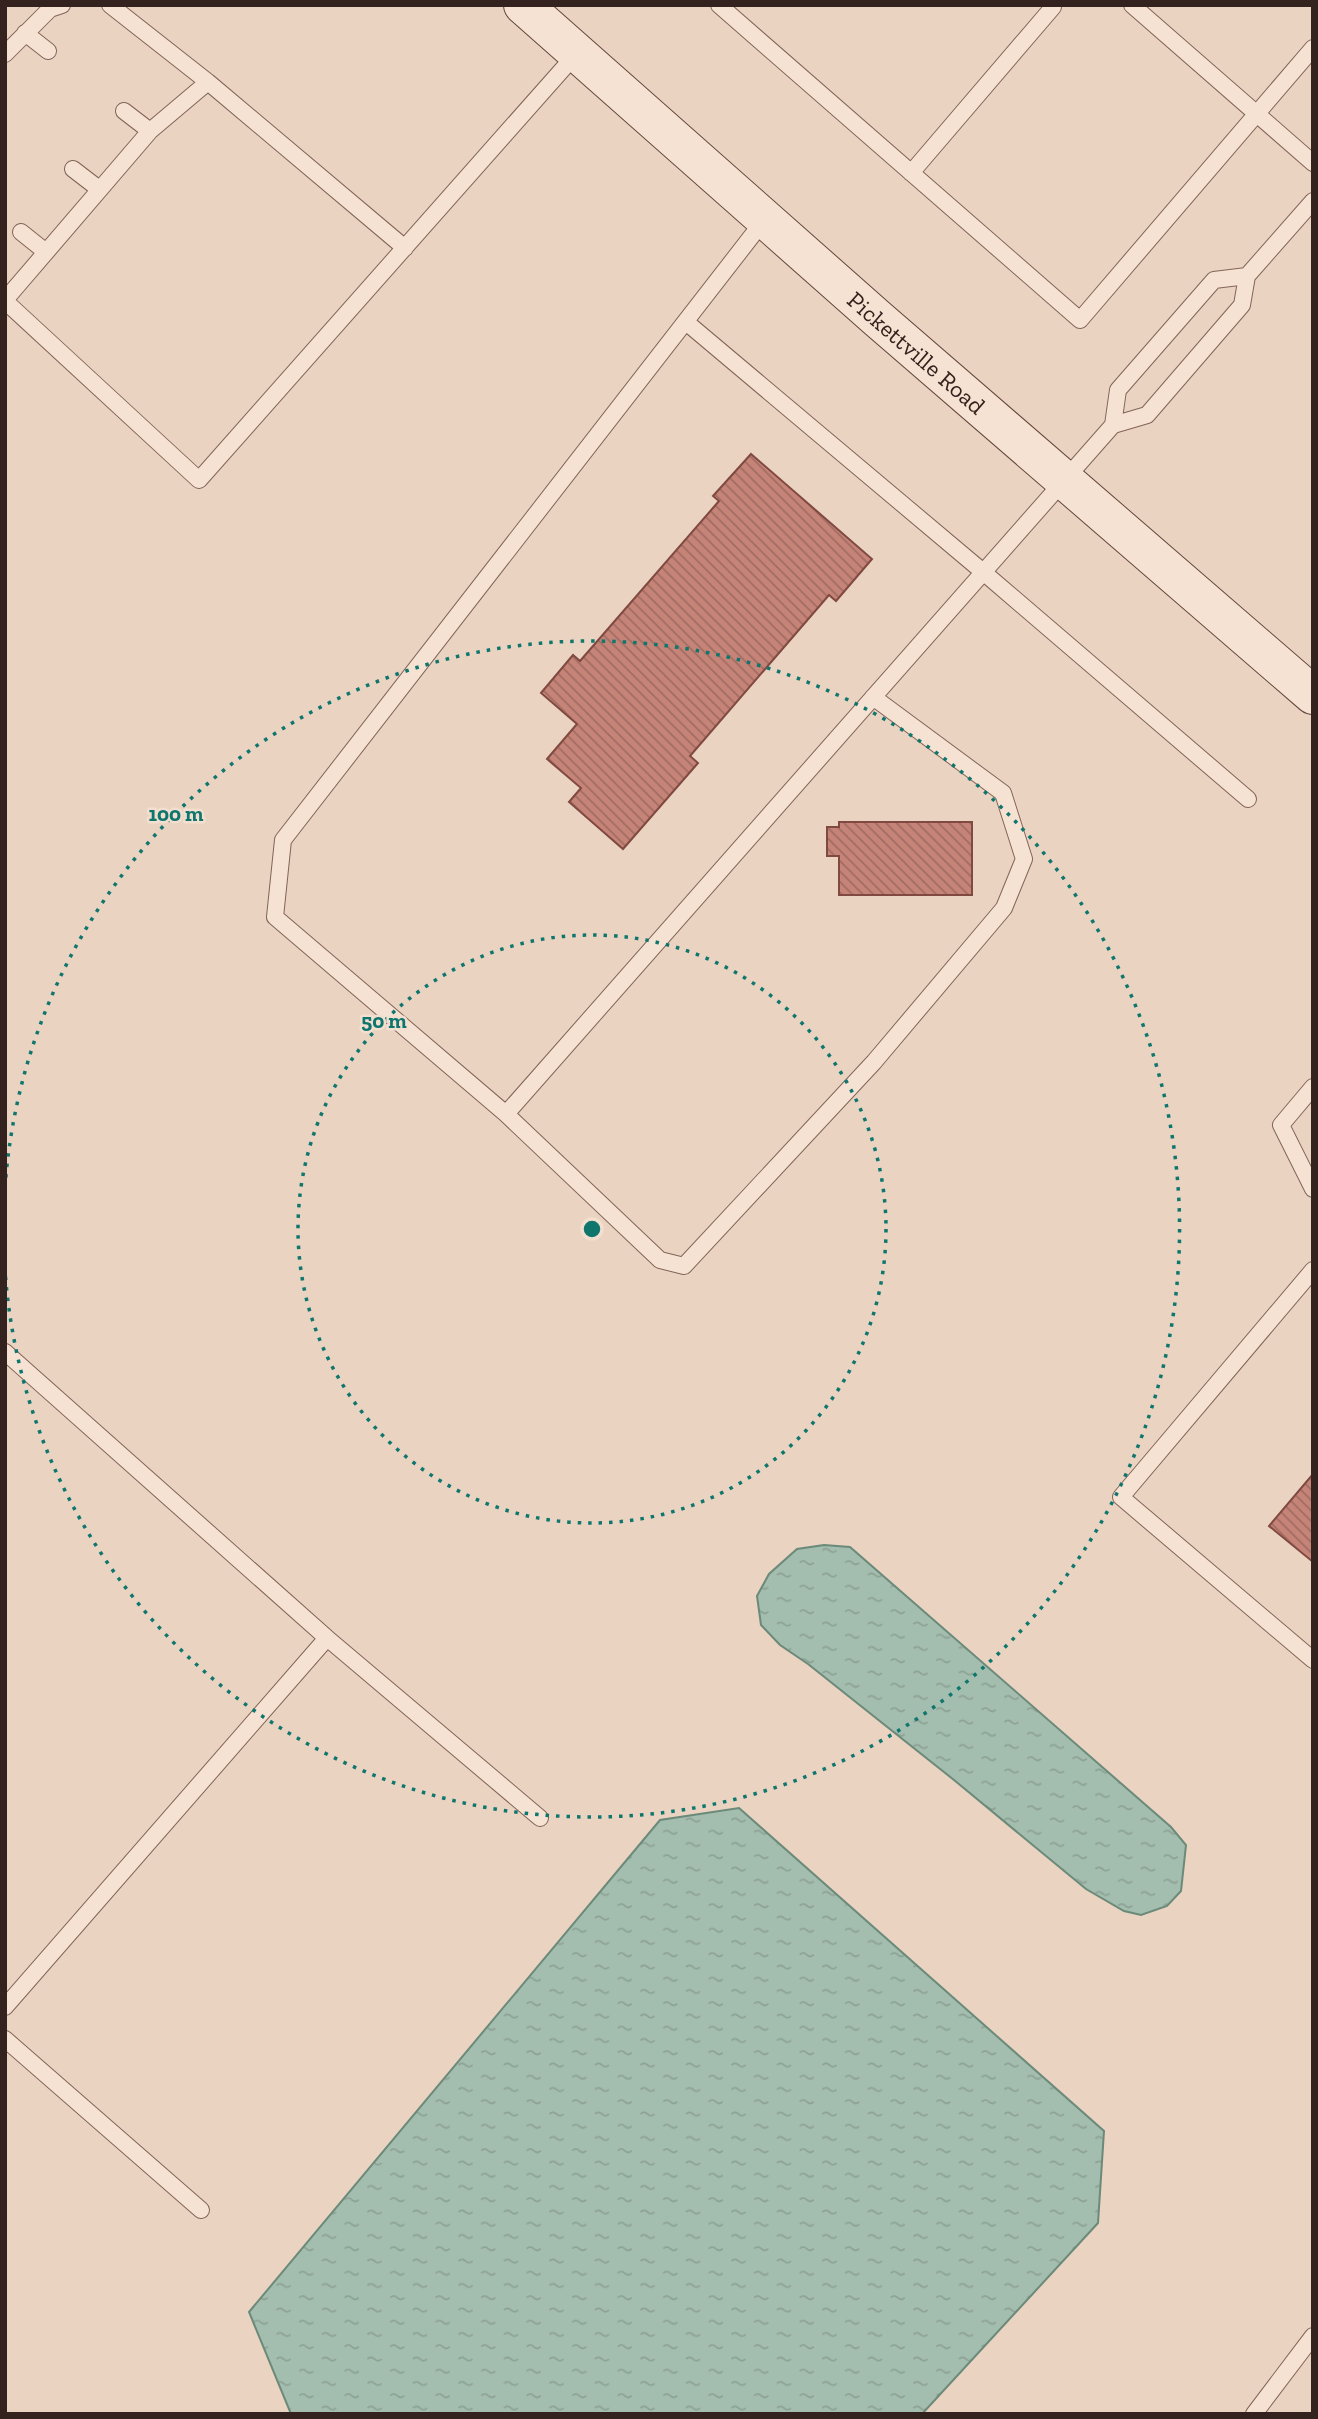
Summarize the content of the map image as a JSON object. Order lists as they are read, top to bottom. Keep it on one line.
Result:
{"streets":{"street":["Pickettville Road"]},"rings":["100 m","50 m"]}
